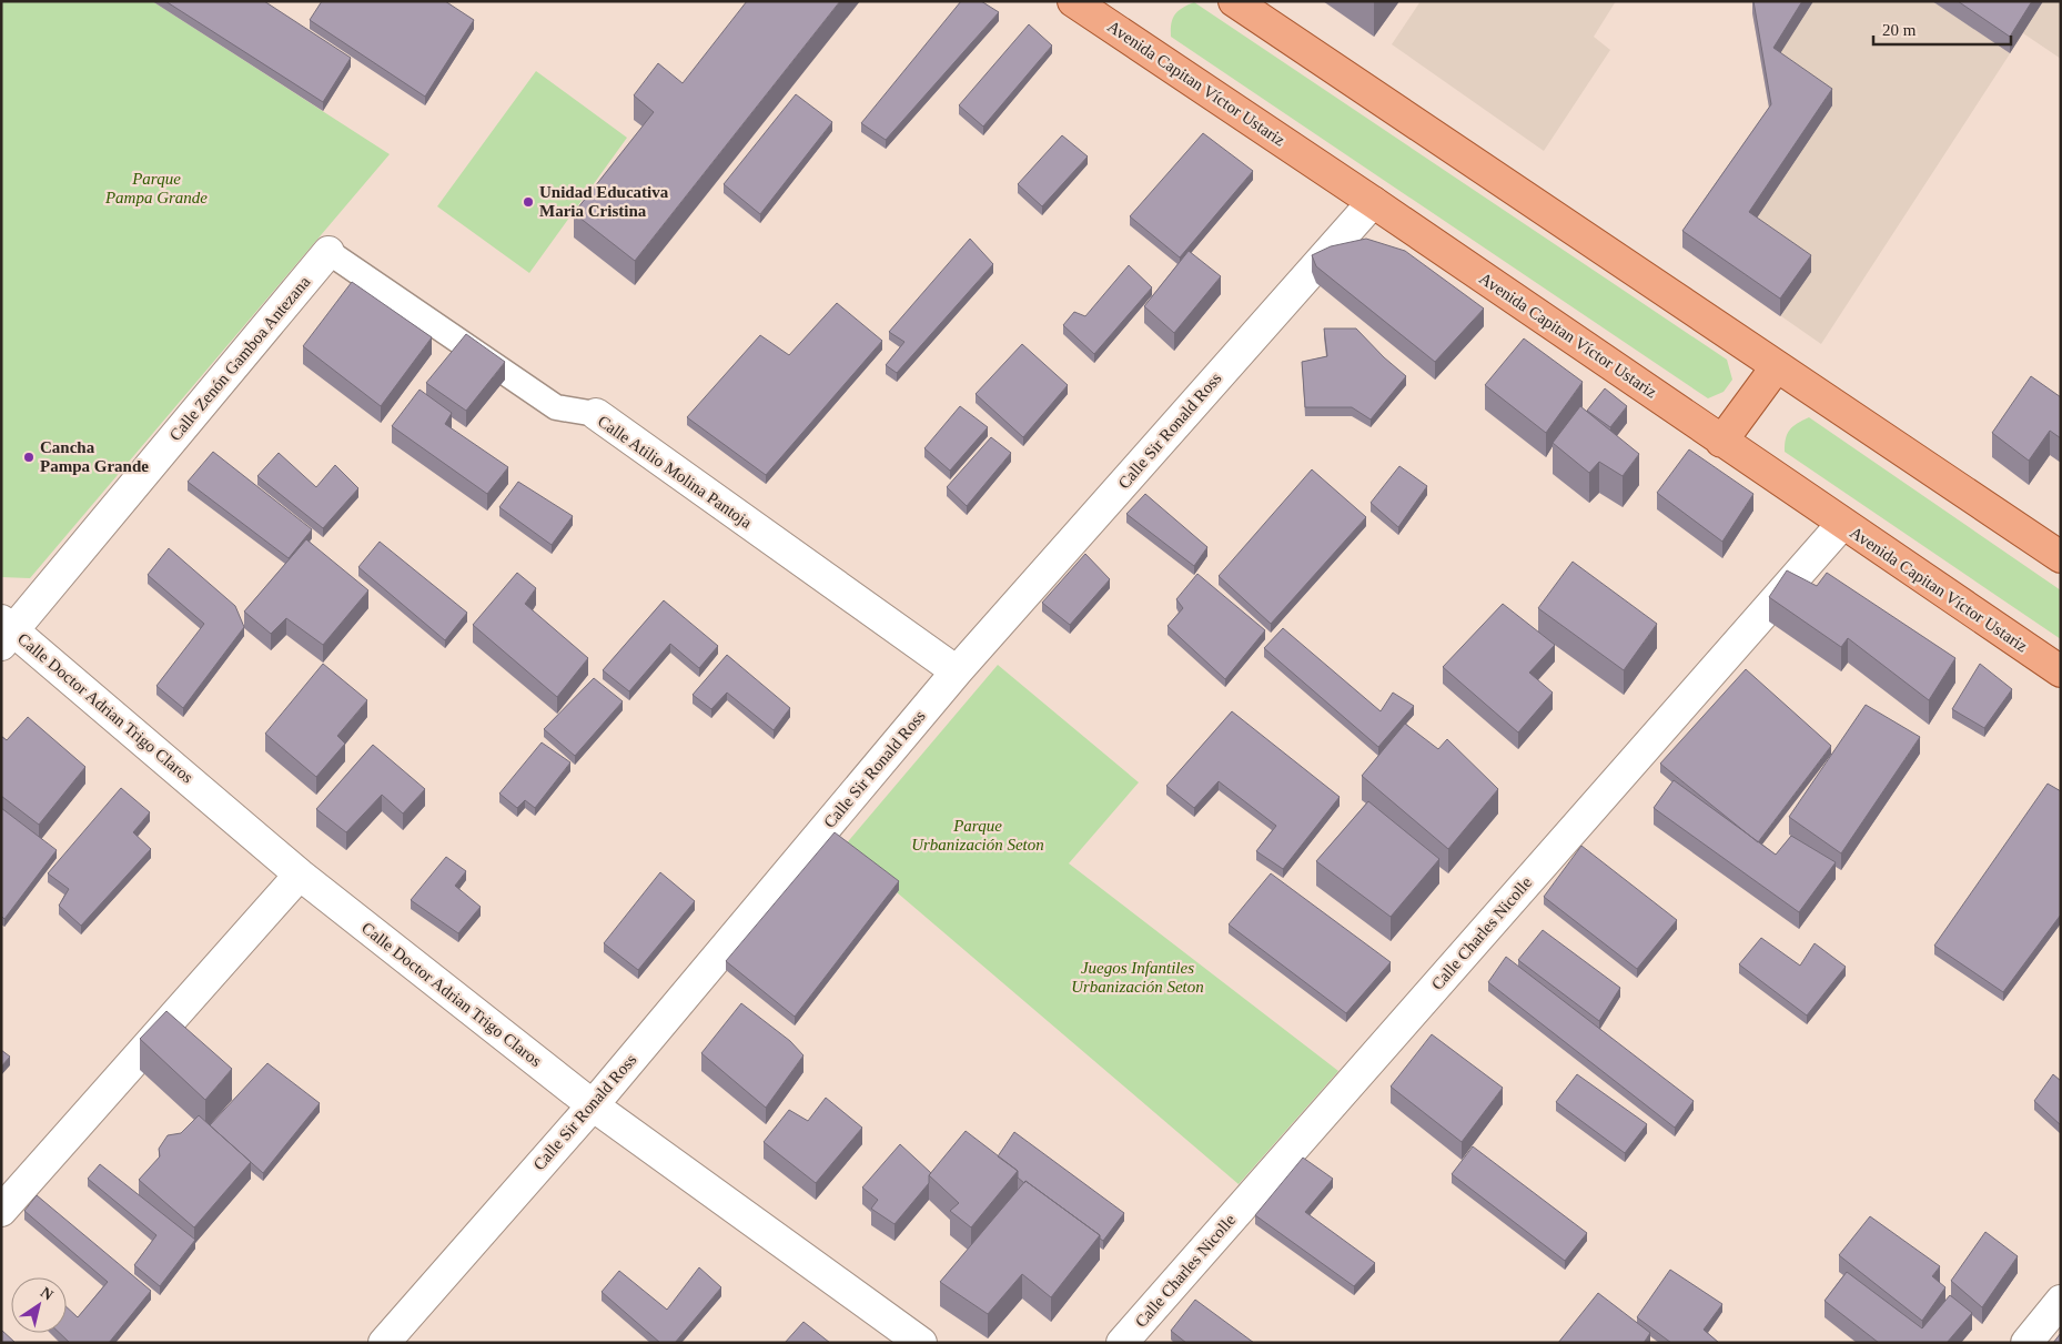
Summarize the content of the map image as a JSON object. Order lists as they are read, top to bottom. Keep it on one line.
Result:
{"streets":{"main road":["Avenida Capitan Víctor Ustariz"],"street":["Calle Zenón Gamboa Antezana","Calle Sir Ronald Ross","Calle Atilio Molina Pantoja","Calle Doctor Adrian Trigo Claros","Calle Charles Nicolle"]},"crossings":[["Avenida Capitan Víctor Ustariz","Calle Sir Ronald Ross"],["Avenida Capitan Víctor Ustariz","Calle Charles Nicolle"],["Calle Zenón Gamboa Antezana","Calle Atilio Molina Pantoja"],["Calle Zenón Gamboa Antezana","Calle Doctor Adrian Trigo Claros"],["Calle Sir Ronald Ross","Calle Atilio Molina Pantoja"],["Calle Sir Ronald Ross","Calle Doctor Adrian Trigo Claros"]],"parks":["Parque Pampa Grande","Parque Urbanización Seton","Juegos Infantiles Urbanización Seton"],"places":["Unidad Educativa Maria Cristina","Cancha Pampa Grande"],"scale_bar":"20 m","north":"top right"}
